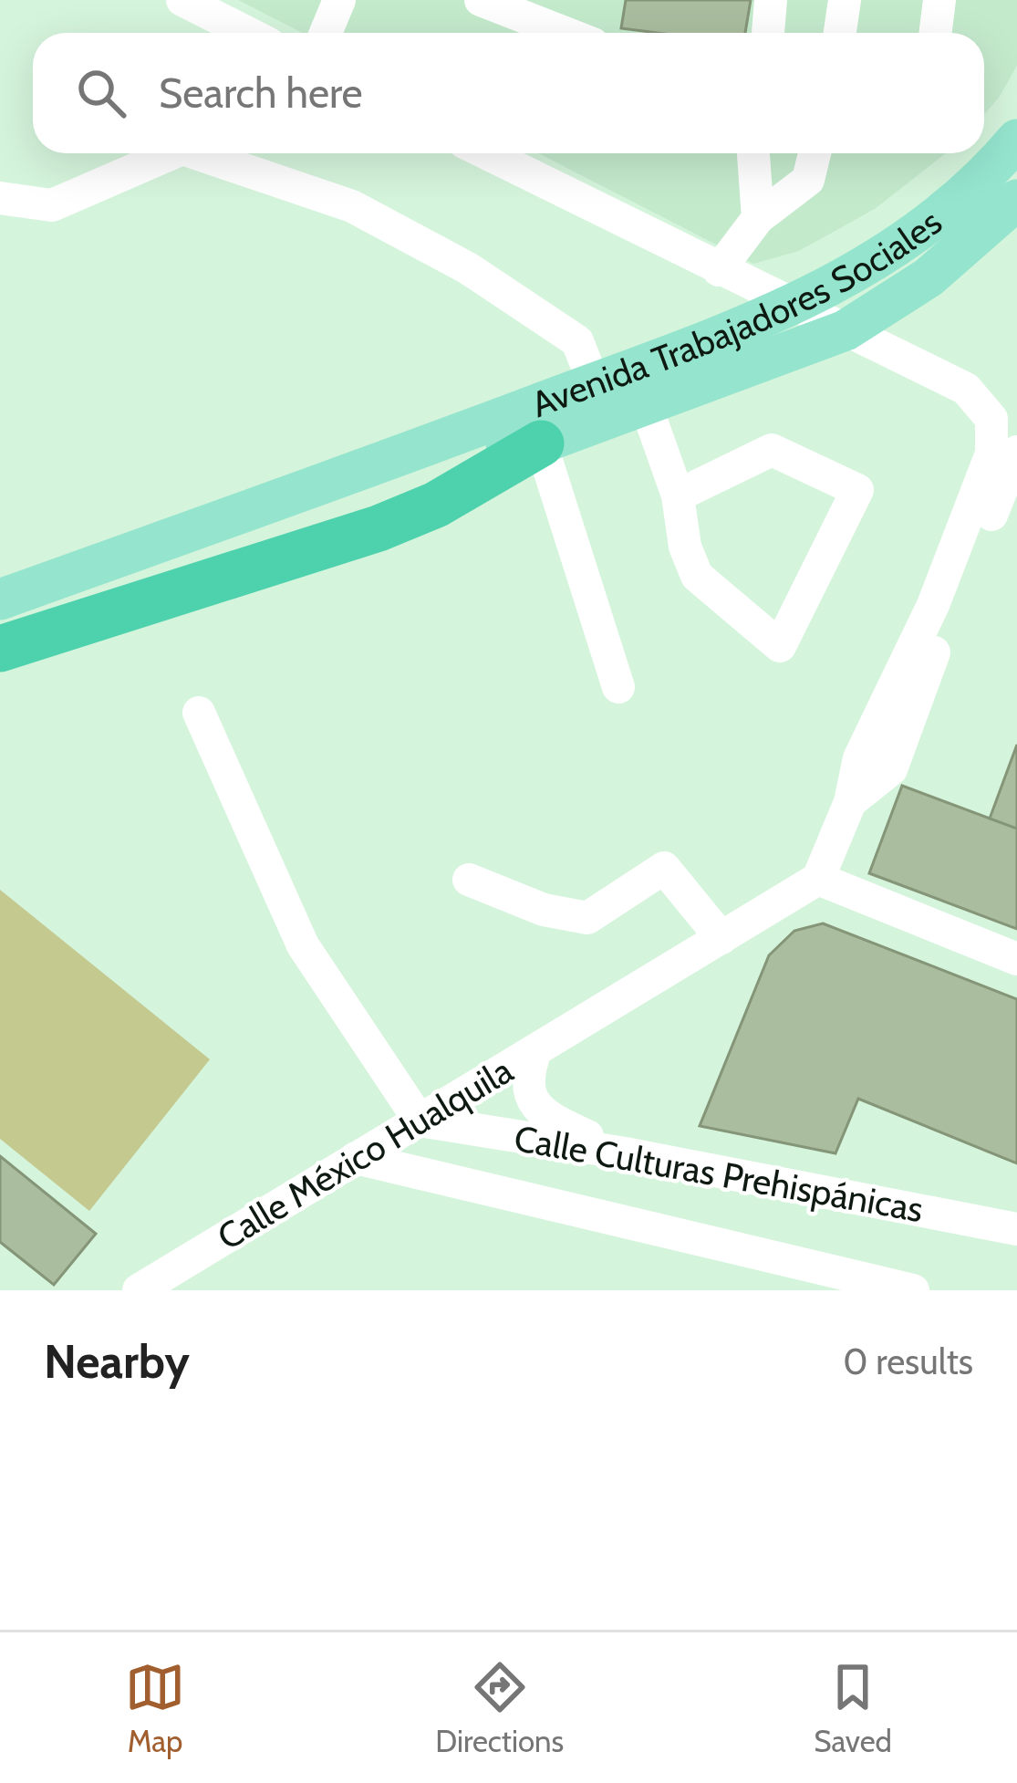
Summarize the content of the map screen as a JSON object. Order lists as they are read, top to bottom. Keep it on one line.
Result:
{"streets":{"main road":["Avenida Trabajadores Sociales"],"street":["Calle México Hualquila","Calle Culturas Prehispánicas"]},"crossings":[["Calle México Hualquila","Calle Culturas Prehispánicas"]],"page":{"search":"Search here","heading":["Nearby","0 results"],"nav":["Map","Directions","Saved"]}}
